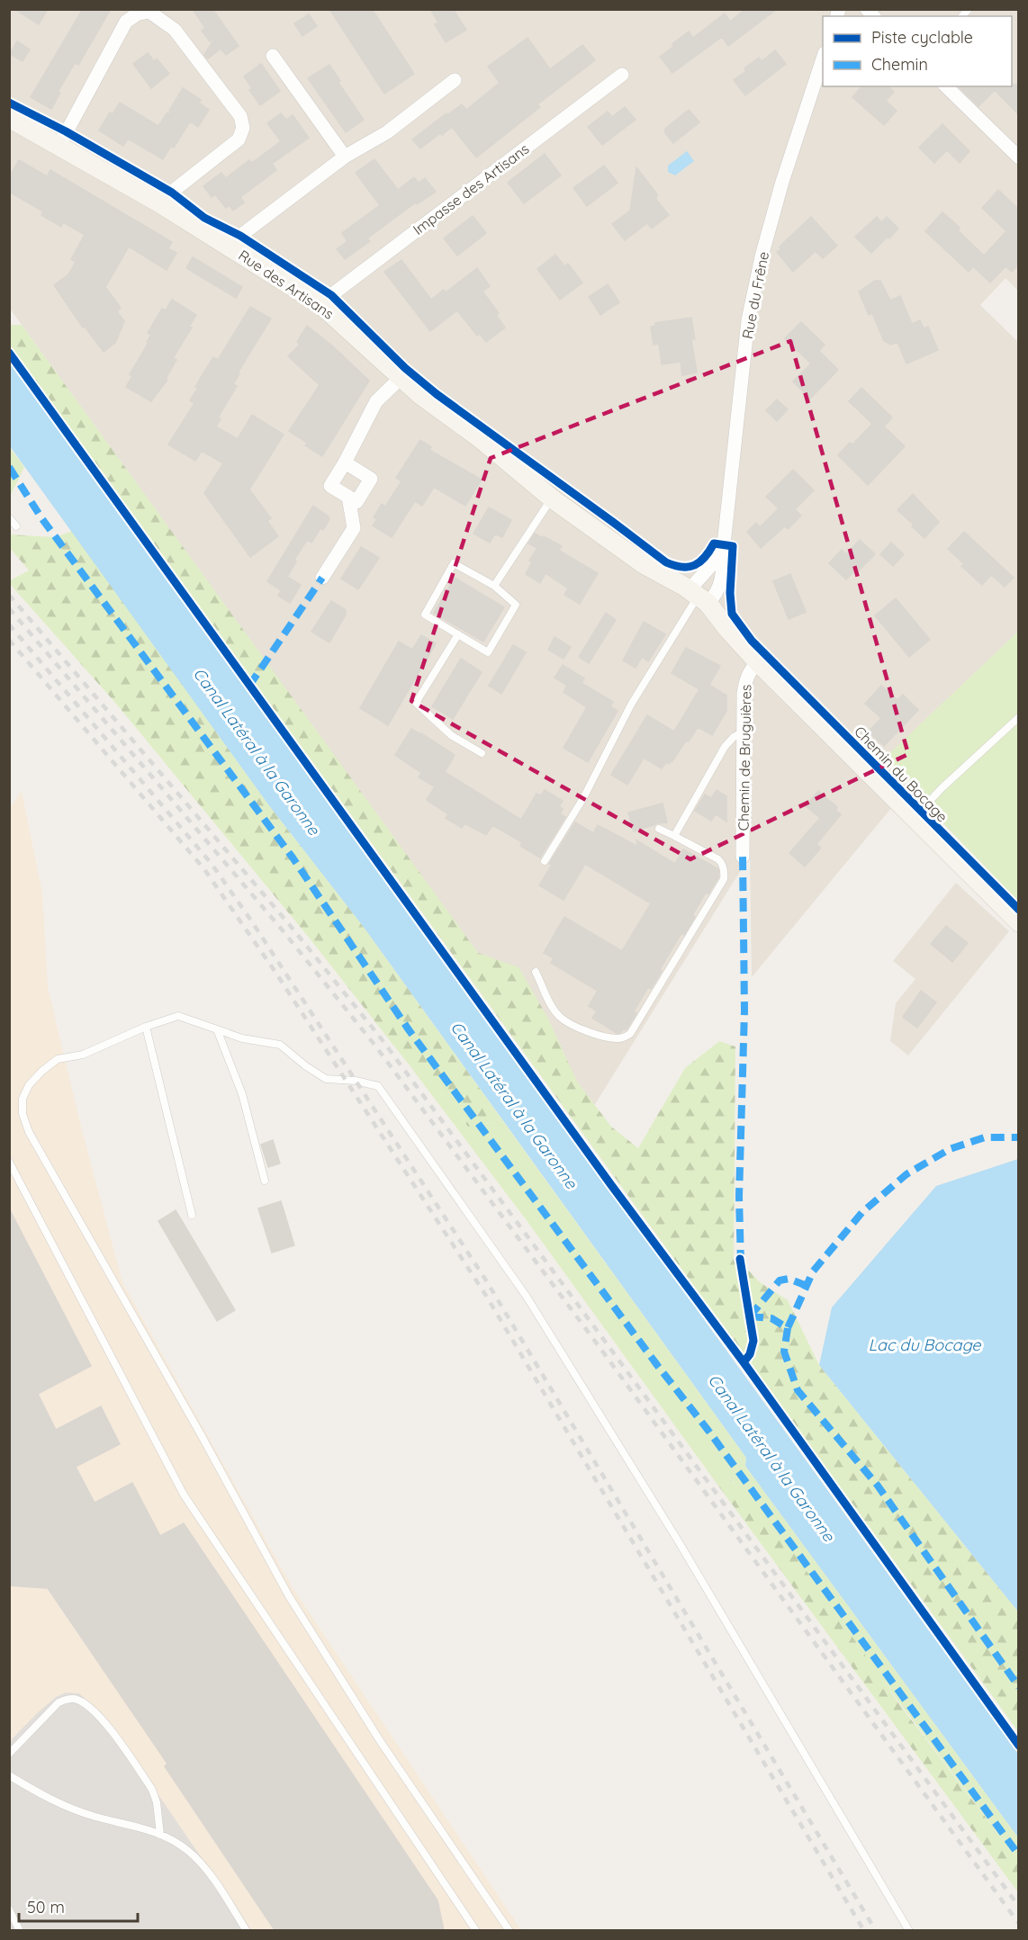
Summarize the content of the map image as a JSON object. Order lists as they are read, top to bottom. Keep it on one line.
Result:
{"streets":{"street":["Impasse des Artisans","Rue des Artisans","Rue du Frêne","Chemin de Bruguières","Chemin du Bocage"]},"crossings":[["Impasse des Artisans","Rue des Artisans"],["Rue des Artisans","Rue du Frêne"],["Rue des Artisans","Chemin du Bocage"],["Rue du Frêne","Chemin du Bocage"],["Chemin de Bruguières","Chemin du Bocage"]],"water":["Canal Latéral à la Garonne","Lac du Bocage"],"legend":["Piste cyclable","Chemin"],"scale_bar":"50 m"}
